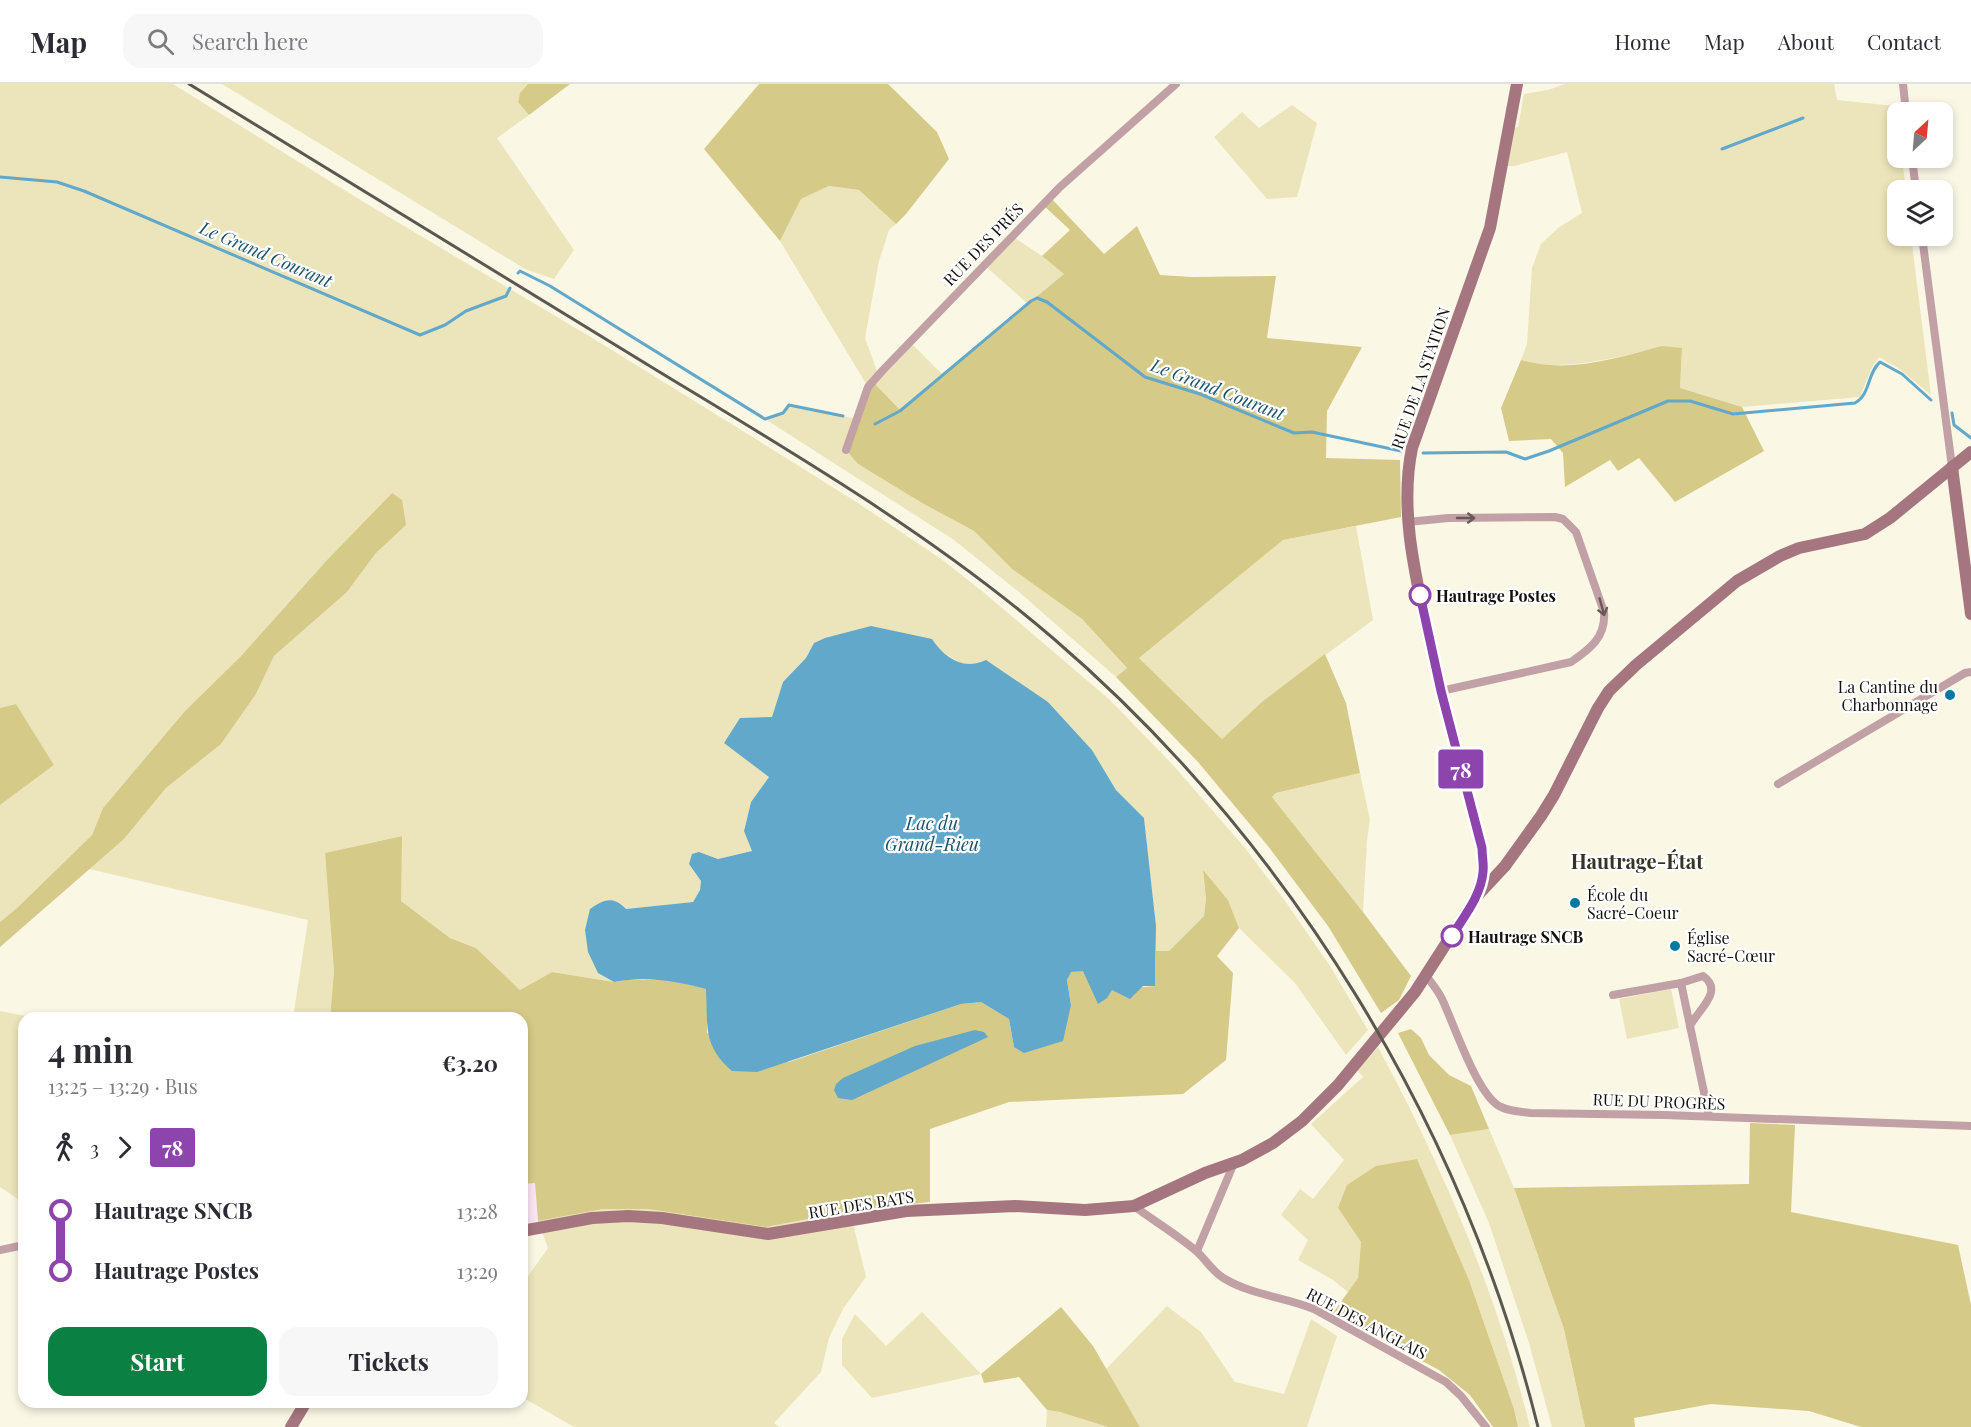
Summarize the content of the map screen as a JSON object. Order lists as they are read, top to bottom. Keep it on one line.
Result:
{"streets":{"street":["RUE DES PRÉS","RUE DE LA STATION","RUE DU PROGRÈS","RUE DES BATS","RUE DES ANGLAIS"]},"crossings":[["RUE DE LA STATION","RUE DES BATS"],["RUE DU PROGRÈS","RUE DES BATS"],["RUE DES BATS","RUE DES ANGLAIS"]],"districts":["Hautrage-État"],"water":["Le Grand Courant","Lac du Grand-Rieu"],"places":["Hautrage Postes","La Cantine du Charbonnage","École du Sacré-Coeur","Hautrage SNCB","Église Sacré-Cœur"],"lines":["bus line 78"],"north":"top right","page":{"header":"Map","search":"Search here","nav":["Home","Map","About","Contact"],"on_map":"78","heading":["4 min","13:25 – 13:29 · Bus","€3.20"],"legs":["3","78"],"list":[{"name":"Hautrage SNCB","value":"13:28"},{"name":"Hautrage Postes","value":"13:29"}],"buttons":["Start","Tickets"]}}
